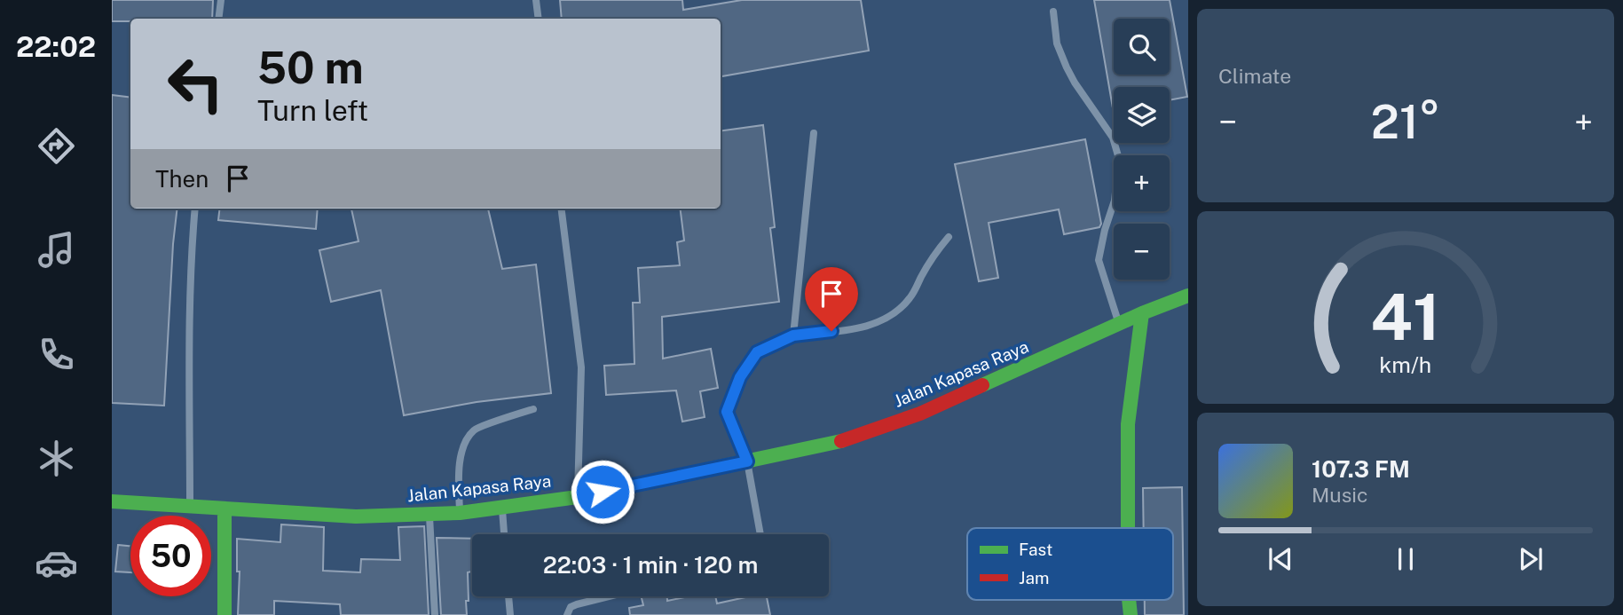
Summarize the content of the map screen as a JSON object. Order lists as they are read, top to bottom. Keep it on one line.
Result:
{"streets":{"main road":["Jalan Kapasa Raya"]},"legend":["Fast","Jam"],"page":{"tabs":"22:02","tile":"Climate","map_buttons":["+","−"],"turn":["50 m","Turn left"],"heat":["−","21°","+"],"then":"Then","song":["107.3 FM","Music"],"limit":"50","trip":"22:03 · 1 min · 120 m","gauge":["41","km/h"]}}
